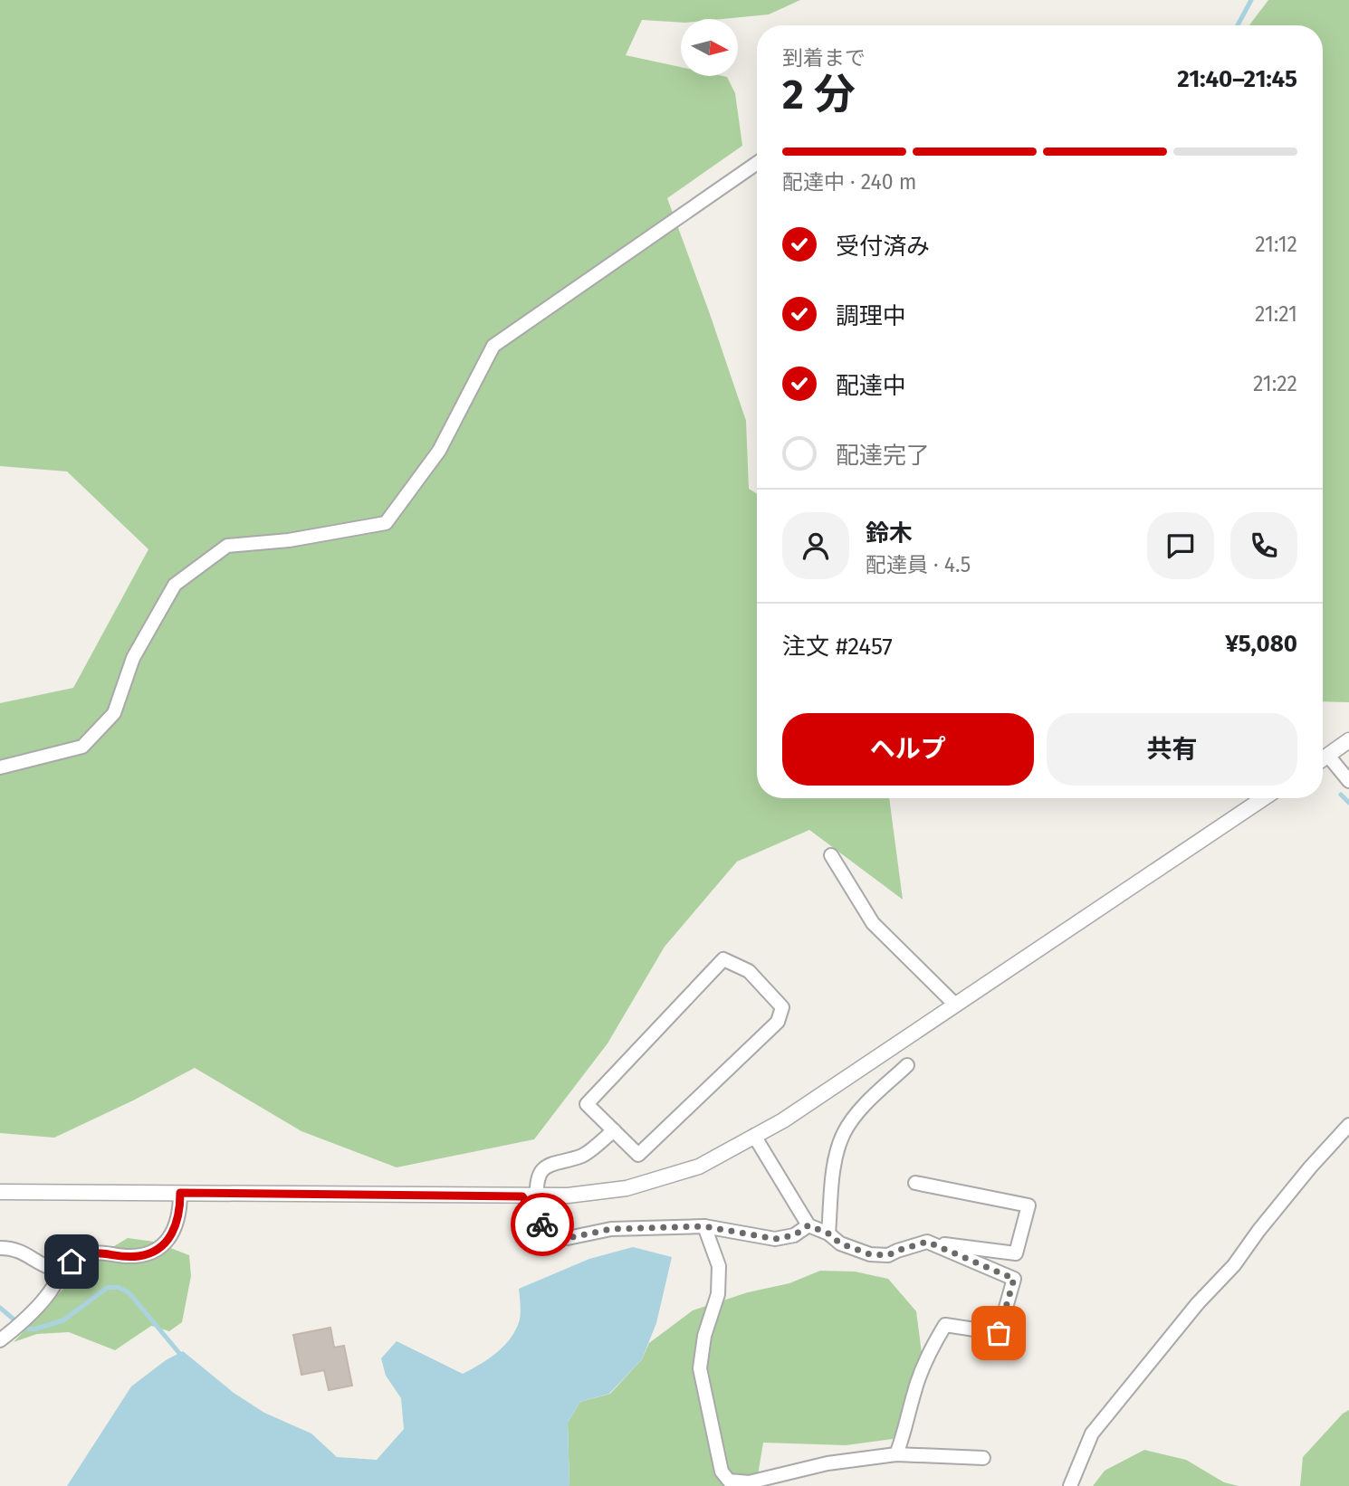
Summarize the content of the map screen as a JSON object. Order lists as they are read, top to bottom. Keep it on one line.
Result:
{"north":"right","page":{"heading":["2 分","到着まで","21:40–21:45"],"panel":["鈴木","配達員 · 4.5","注文 #2457","¥5,080"],"bar":"配達中 · 240 m","list":[["受付済み","21:12"],["調理中","21:21"],["配達中","21:22"],"配達完了"],"buttons":["ヘルプ","共有"]}}
